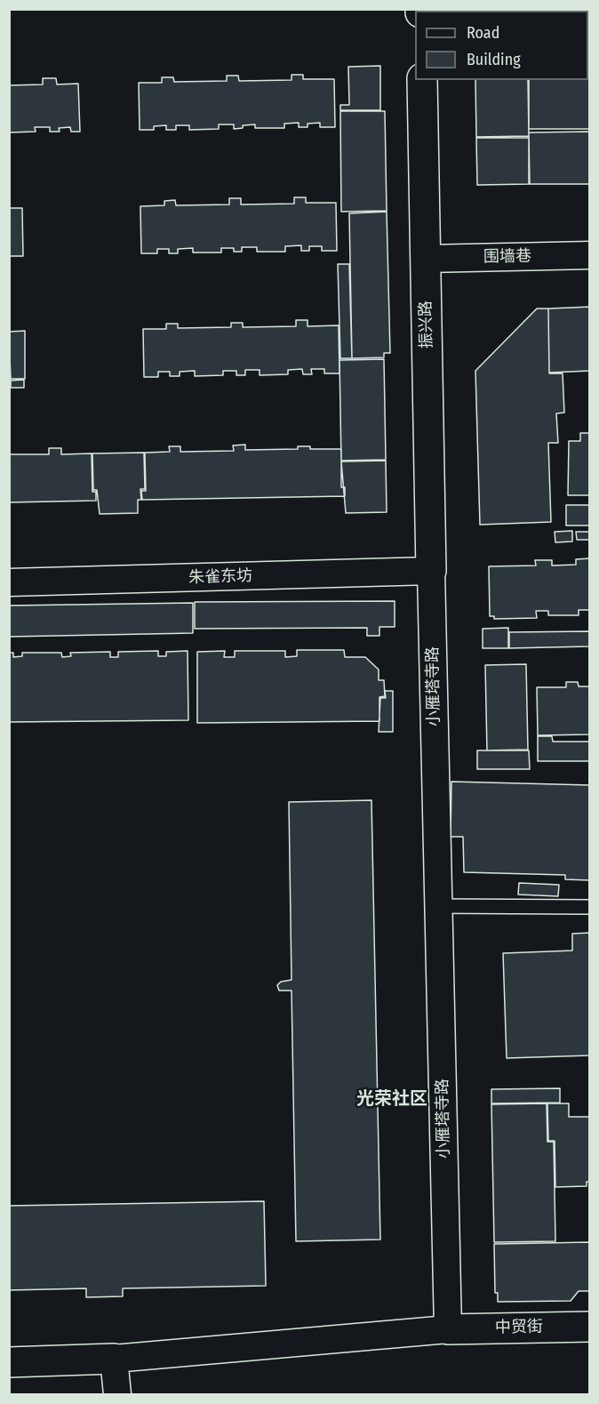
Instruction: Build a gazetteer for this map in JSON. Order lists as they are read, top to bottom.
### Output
{
  "streets": {
    "street": [
      "围墙巷",
      "振兴路",
      "朱雀东坊",
      "小雁塔寺路",
      "中贸街"
    ]
  },
  "crossings": [
    ["围墙巷", "振兴路"],
    ["振兴路", "朱雀东坊"],
    ["振兴路", "小雁塔寺路"],
    ["朱雀东坊", "小雁塔寺路"],
    ["小雁塔寺路", "中贸街"]
  ],
  "districts": ["光荣社区"],
  "legend": ["Road", "Building"]
}
